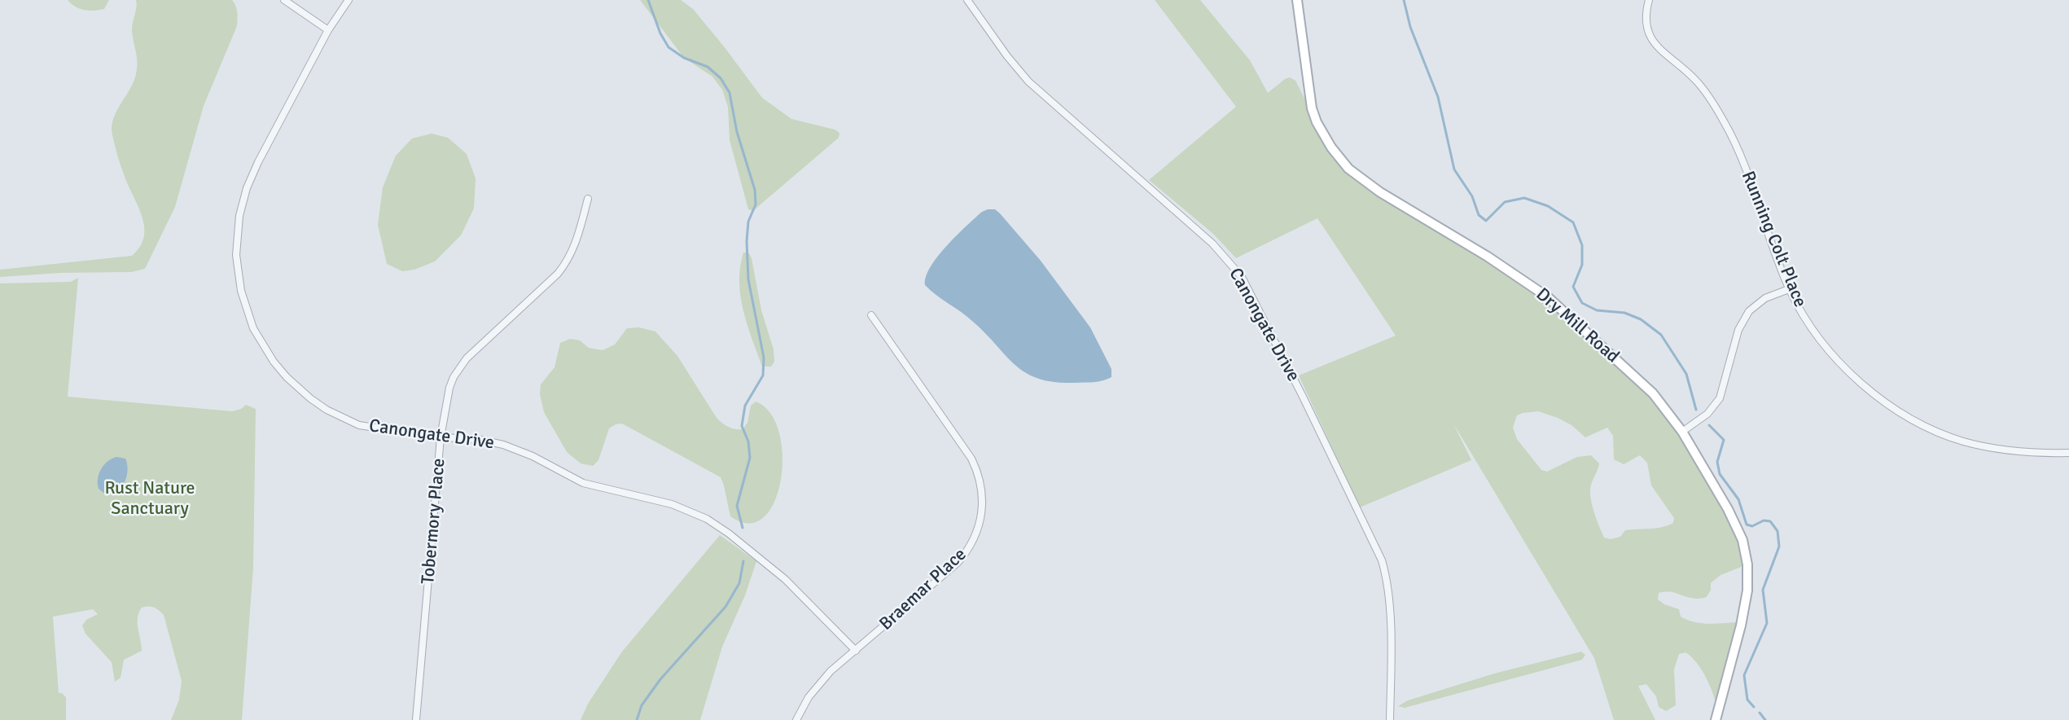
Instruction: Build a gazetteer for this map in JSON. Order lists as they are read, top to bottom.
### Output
{
  "streets": {
    "street": [
      "Running Colt Place",
      "Canongate Drive",
      "Dry Mill Road",
      "Tobermory Place",
      "Braemar Place"
    ]
  },
  "crossings": [
    ["Canongate Drive", "Tobermory Place"],
    ["Canongate Drive", "Braemar Place"]
  ],
  "parks": ["Rust Nature Sanctuary"]
}
